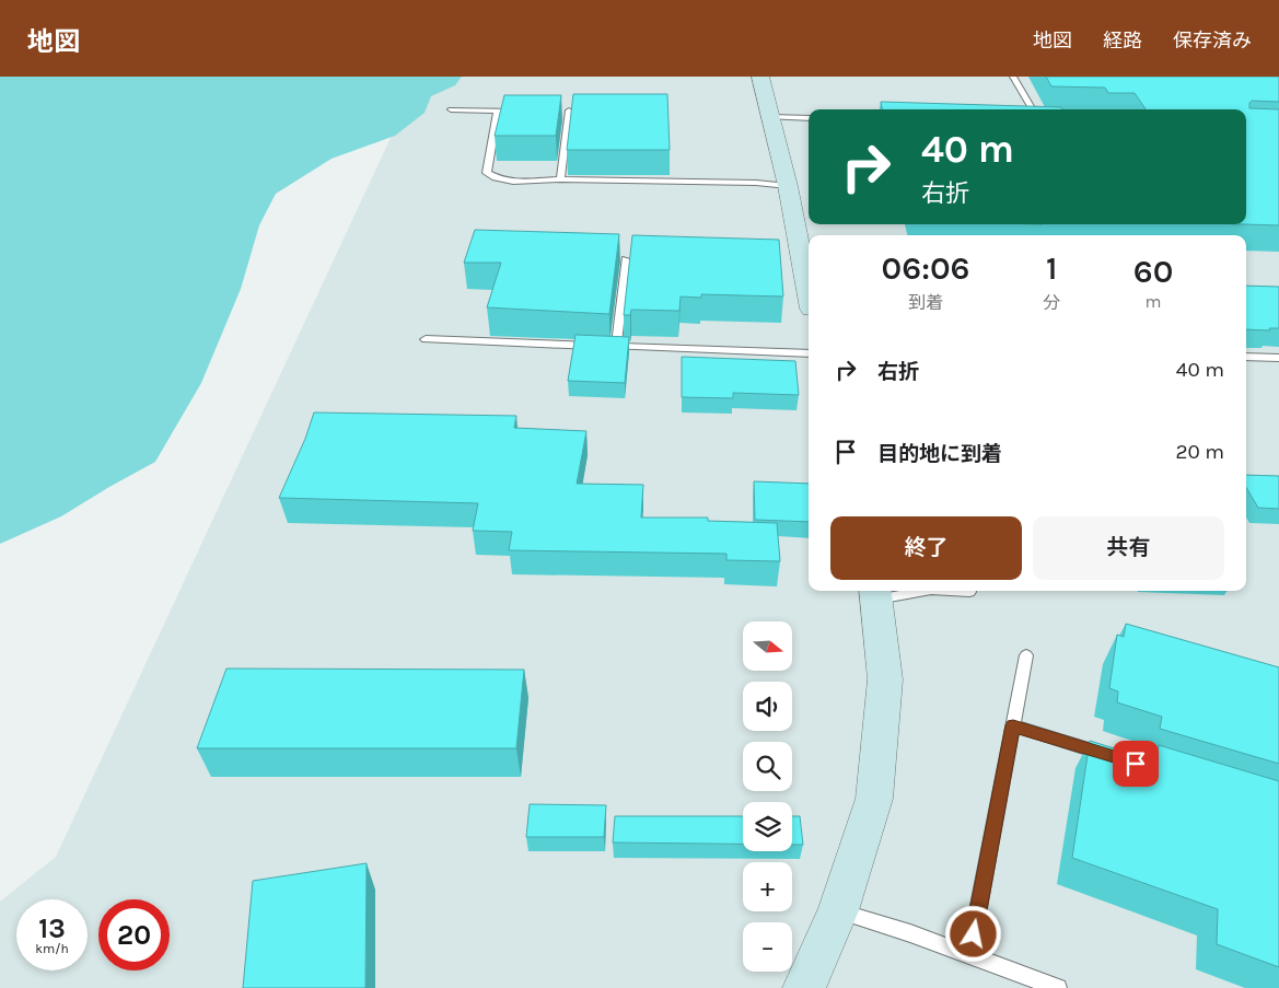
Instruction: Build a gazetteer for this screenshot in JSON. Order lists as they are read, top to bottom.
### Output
{
  "north": "right",
  "page": {
    "header": "地図",
    "nav": ["地図", "経路", "保存済み"],
    "turn": ["40 m", "右折"],
    "eta": [
      "06:06",
      "到着",
      "1",
      "分",
      "60",
      "m"
    ],
    "list": [
      {
        "name": "右折",
        "value": "40 m"
      },
      {
        "name": "目的地に到着",
        "value": "20 m"
      }
    ],
    "buttons": ["終了", "共有"],
    "map_buttons": ["+", "−"],
    "speed": "13 km/h",
    "limit": "20"
  }
}
